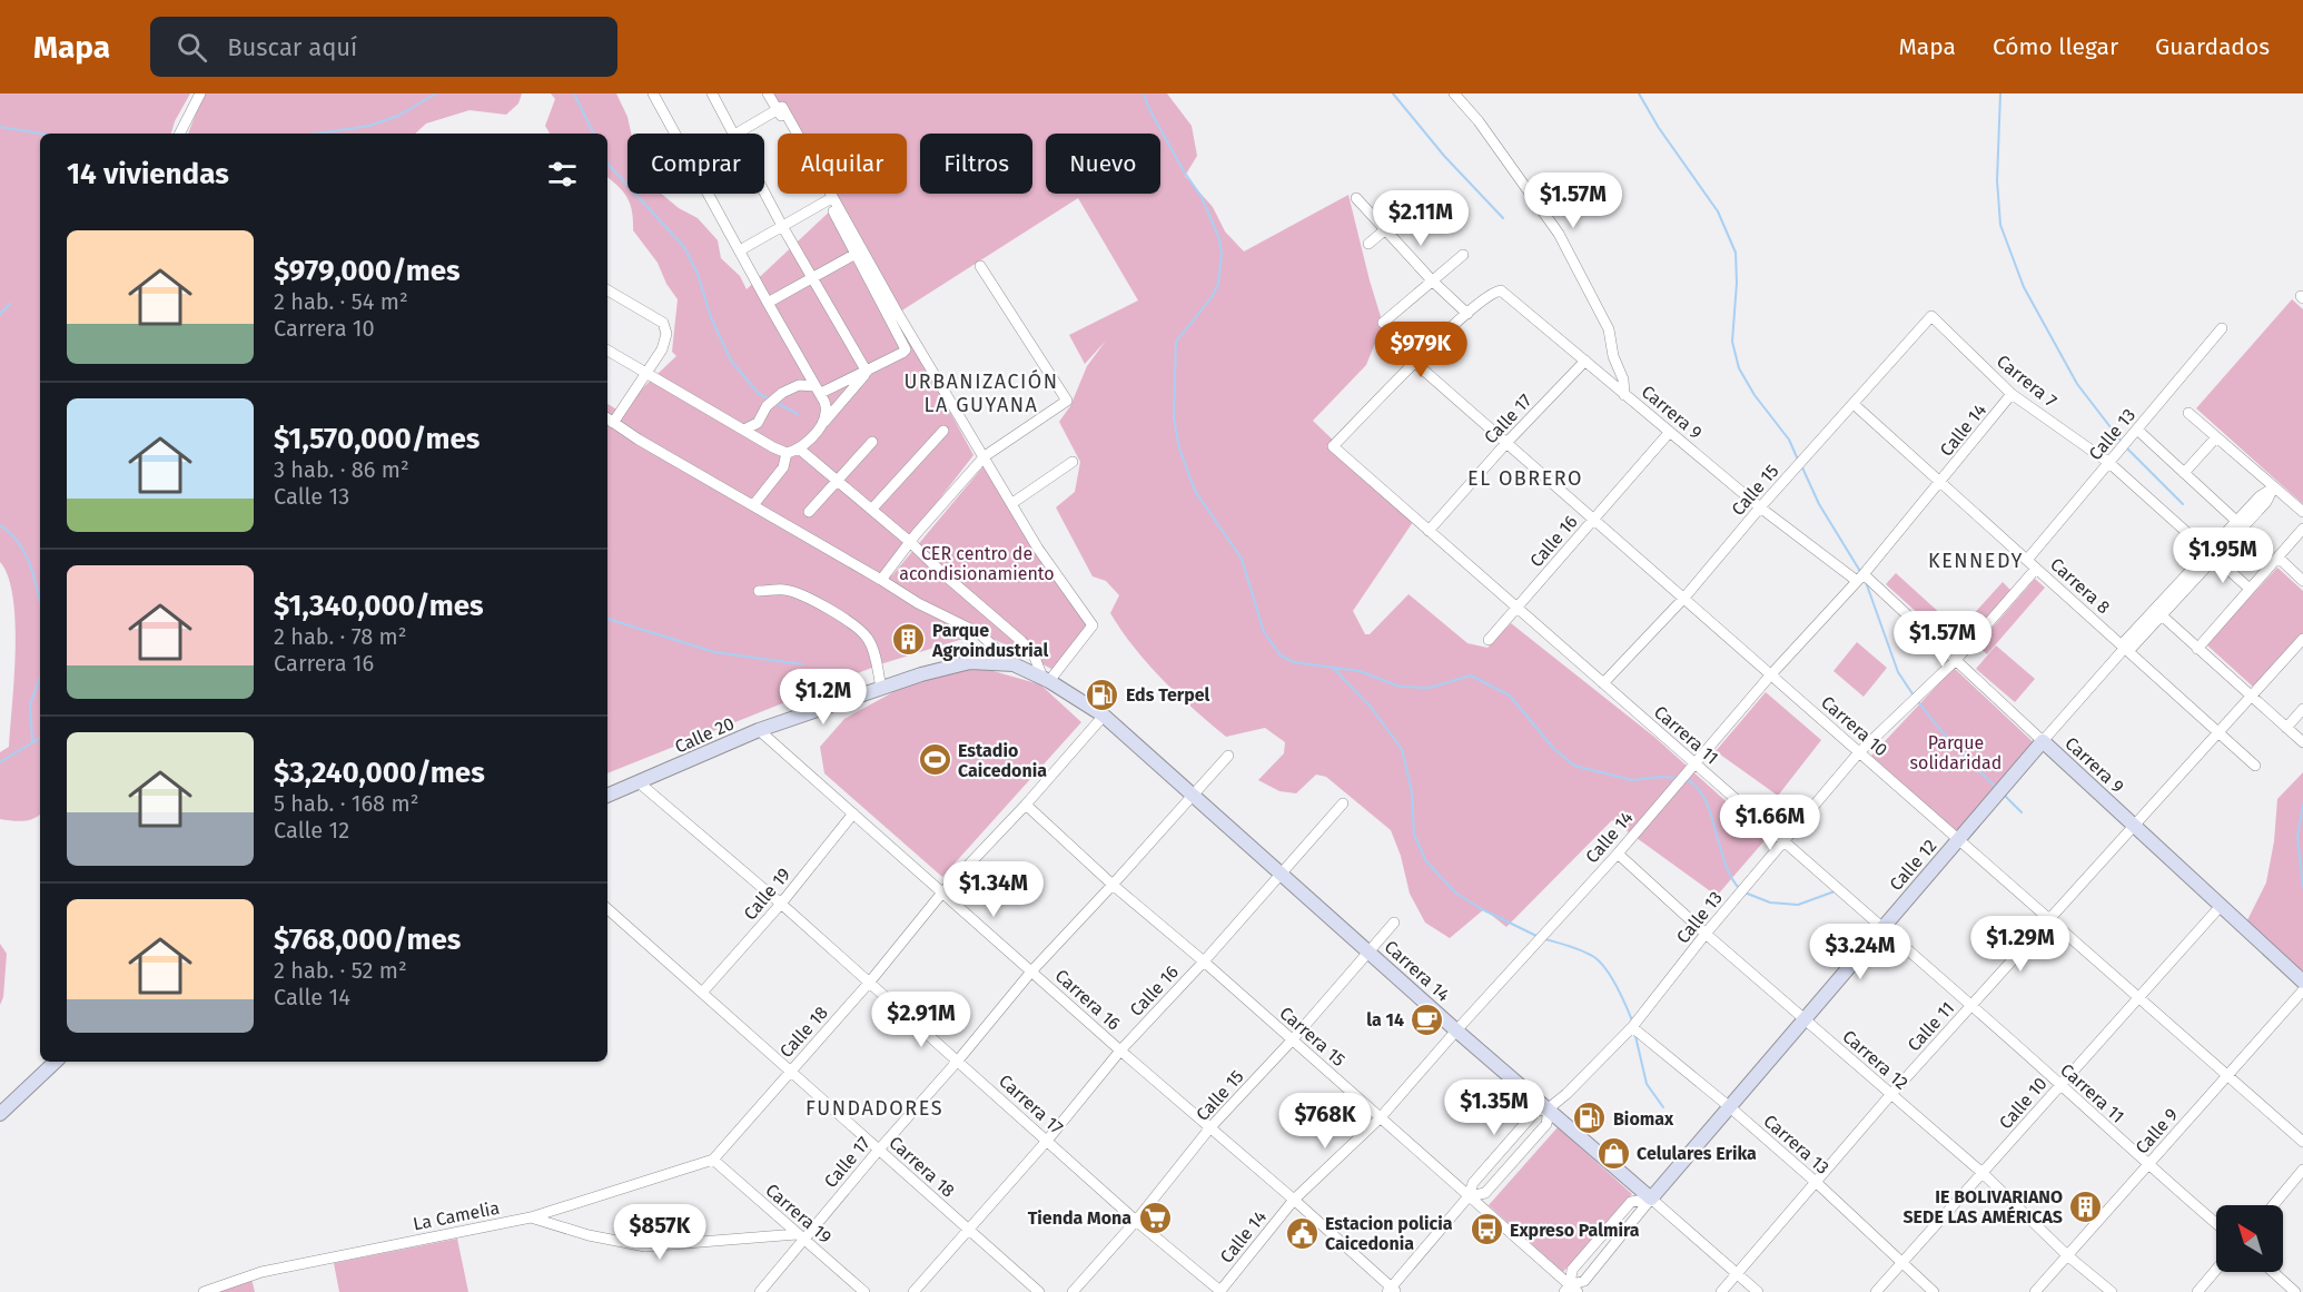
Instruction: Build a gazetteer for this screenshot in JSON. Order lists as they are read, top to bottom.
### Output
{
  "streets": {
    "main road": [
      "Carrera 9",
      "Calle 20",
      "Calle 12",
      "Carrera 14"
    ],
    "street": [
      "Carrera 7",
      "Calle 17",
      "Calle 14",
      "Calle 13",
      "Calle 15",
      "Calle 16",
      "Carrera 8",
      "Carrera 10",
      "Carrera 11",
      "Calle 19",
      "Carrera 16",
      "Calle 11",
      "Calle 18",
      "Carrera 15",
      "Carrera 12",
      "Calle 10",
      "Carrera 17",
      "Calle 9",
      "Carrera 13",
      "Carrera 18",
      "Carrera 19",
      "La Camelia"
    ]
  },
  "crossings": [
    ["Carrera 7", "Calle 14"],
    ["Carrera 7", "Calle 13"],
    ["Carrera 7", "Calle 15"],
    ["Carrera 7", "Calle 12"],
    ["Carrera 9", "Calle 17"],
    ["Carrera 9", "Calle 14"],
    ["Carrera 9", "Calle 13"],
    ["Carrera 9", "Calle 15"],
    ["Carrera 9", "Calle 16"],
    ["Carrera 9", "Calle 12"],
    ["Carrera 9", "Calle 11"],
    ["Carrera 9", "Calle 10"],
    ["Calle 17", "Carrera 10"],
    ["Calle 17", "Carrera 11"],
    ["Calle 17", "Carrera 14"],
    ["Calle 17", "Carrera 16"],
    ["Calle 17", "Carrera 15"],
    ["Calle 17", "Carrera 17"],
    ["Calle 17", "Carrera 18"],
    ["Calle 17", "Carrera 19"],
    ["Calle 14", "Carrera 8"],
    ["Calle 14", "Carrera 10"],
    ["Calle 14", "Carrera 11"],
    ["Calle 14", "Carrera 14"],
    ["Calle 14", "Carrera 16"],
    ["Calle 14", "Carrera 15"],
    ["Calle 14", "Carrera 12"],
    ["Calle 14", "Carrera 17"],
    ["Calle 13", "Carrera 8"],
    ["Calle 13", "Carrera 10"],
    ["Calle 13", "Carrera 11"],
    ["Calle 13", "Carrera 14"],
    ["Calle 13", "Carrera 16"],
    ["Calle 13", "Carrera 15"],
    ["Calle 13", "Carrera 12"],
    ["Calle 13", "Carrera 13"],
    ["Calle 15", "Carrera 8"],
    ["Calle 15", "Carrera 10"],
    ["Calle 15", "Carrera 11"],
    ["Calle 15", "Carrera 14"],
    ["Calle 15", "Carrera 16"],
    ["Calle 15", "Carrera 15"],
    ["Calle 15", "Carrera 17"],
    ["Calle 16", "Carrera 10"],
    ["Calle 16", "Carrera 11"],
    ["Calle 16", "Carrera 14"],
    ["Calle 16", "Carrera 16"],
    ["Calle 16", "Carrera 15"],
    ["Calle 16", "Carrera 17"],
    ["Calle 16", "Carrera 18"],
    ["Carrera 8", "Calle 12"],
    ["Carrera 8", "Calle 11"],
    ["Carrera 10", "Carrera 11"],
    ["Carrera 10", "Calle 12"],
    ["Carrera 10", "Calle 11"],
    ["Carrera 10", "Calle 10"],
    ["Carrera 10", "Calle 9"],
    ["Calle 20", "Carrera 14"],
    ["Calle 20", "Carrera 16"],
    ["Calle 20", "Carrera 17"],
    ["Carrera 11", "Calle 12"],
    ["Carrera 11", "Calle 11"],
    ["Carrera 11", "Calle 10"],
    ["Carrera 11", "Calle 9"],
    ["Calle 12", "Carrera 14"],
    ["Calle 12", "Carrera 15"],
    ["Calle 12", "Carrera 12"],
    ["Calle 12", "Carrera 13"],
    ["Calle 19", "Carrera 16"],
    ["Calle 19", "Carrera 17"],
    ["Calle 19", "Carrera 18"],
    ["Carrera 14", "Calle 11"],
    ["Carrera 14", "Calle 18"],
    ["Carrera 16", "Calle 18"],
    ["Calle 11", "Carrera 12"],
    ["Calle 11", "Carrera 13"],
    ["Calle 18", "Carrera 15"],
    ["Calle 18", "Carrera 17"],
    ["Calle 18", "Carrera 18"],
    ["Calle 18", "Carrera 19"],
    ["Calle 18", "La Camelia"],
    ["Carrera 12", "Calle 10"],
    ["Carrera 12", "Calle 9"],
    ["Calle 10", "Carrera 13"],
    ["Carrera 19", "La Camelia"]
  ],
  "districts": [
    "URBANIZACIÓN LA GUYANA",
    "EL OBRERO",
    "KENNEDY",
    "FUNDADORES"
  ],
  "parks": ["CER centro de acondisionamiento", "Parque solidaridad"],
  "places": {
    "building": ["Parque Agroindustrial", "IE BOLIVARIANO SEDE LAS AMÉRICAS"],
    "fuel station": ["Eds Terpel", "Biomax"],
    "sports": ["Estadio Caicedonia"],
    "cafe": ["la 14"],
    "shop": ["Celulares Erika"],
    "supermarket": ["Tienda Mona"],
    "bus stop": ["Expreso Palmira"],
    "public building": ["Estacion policia Caicedonia"]
  },
  "north": "top left",
  "page": {
    "header": "Mapa",
    "search": "Buscar aquí",
    "nav": ["Mapa", "Cómo llegar", "Guardados"],
    "chip": [
      "Comprar",
      "Alquilar",
      "Filtros",
      "Nuevo"
    ],
    "heading": "14 viviendas",
    "price": [
      "$1.57M",
      "$2.11M",
      "$979K",
      "$1.95M",
      "$1.57M",
      "$1.2M",
      "$1.66M",
      "$1.34M",
      "$1.29M",
      "$3.24M",
      "$2.91M",
      "$1.35M",
      "$768K",
      "$857K"
    ],
    "list": [
      {
        "name": "$979,000/mes",
        "note": "2 hab. · 54 m² · Carrera 10"
      },
      {
        "name": "$1,570,000/mes",
        "note": "3 hab. · 86 m² · Calle 13"
      },
      {
        "name": "$1,340,000/mes",
        "note": "2 hab. · 78 m² · Carrera 16"
      },
      {
        "name": "$3,240,000/mes",
        "note": "5 hab. · 168 m² · Calle 12"
      },
      {
        "name": "$768,000/mes",
        "note": "2 hab. · 52 m² · Calle 14"
      }
    ]
  }
}
